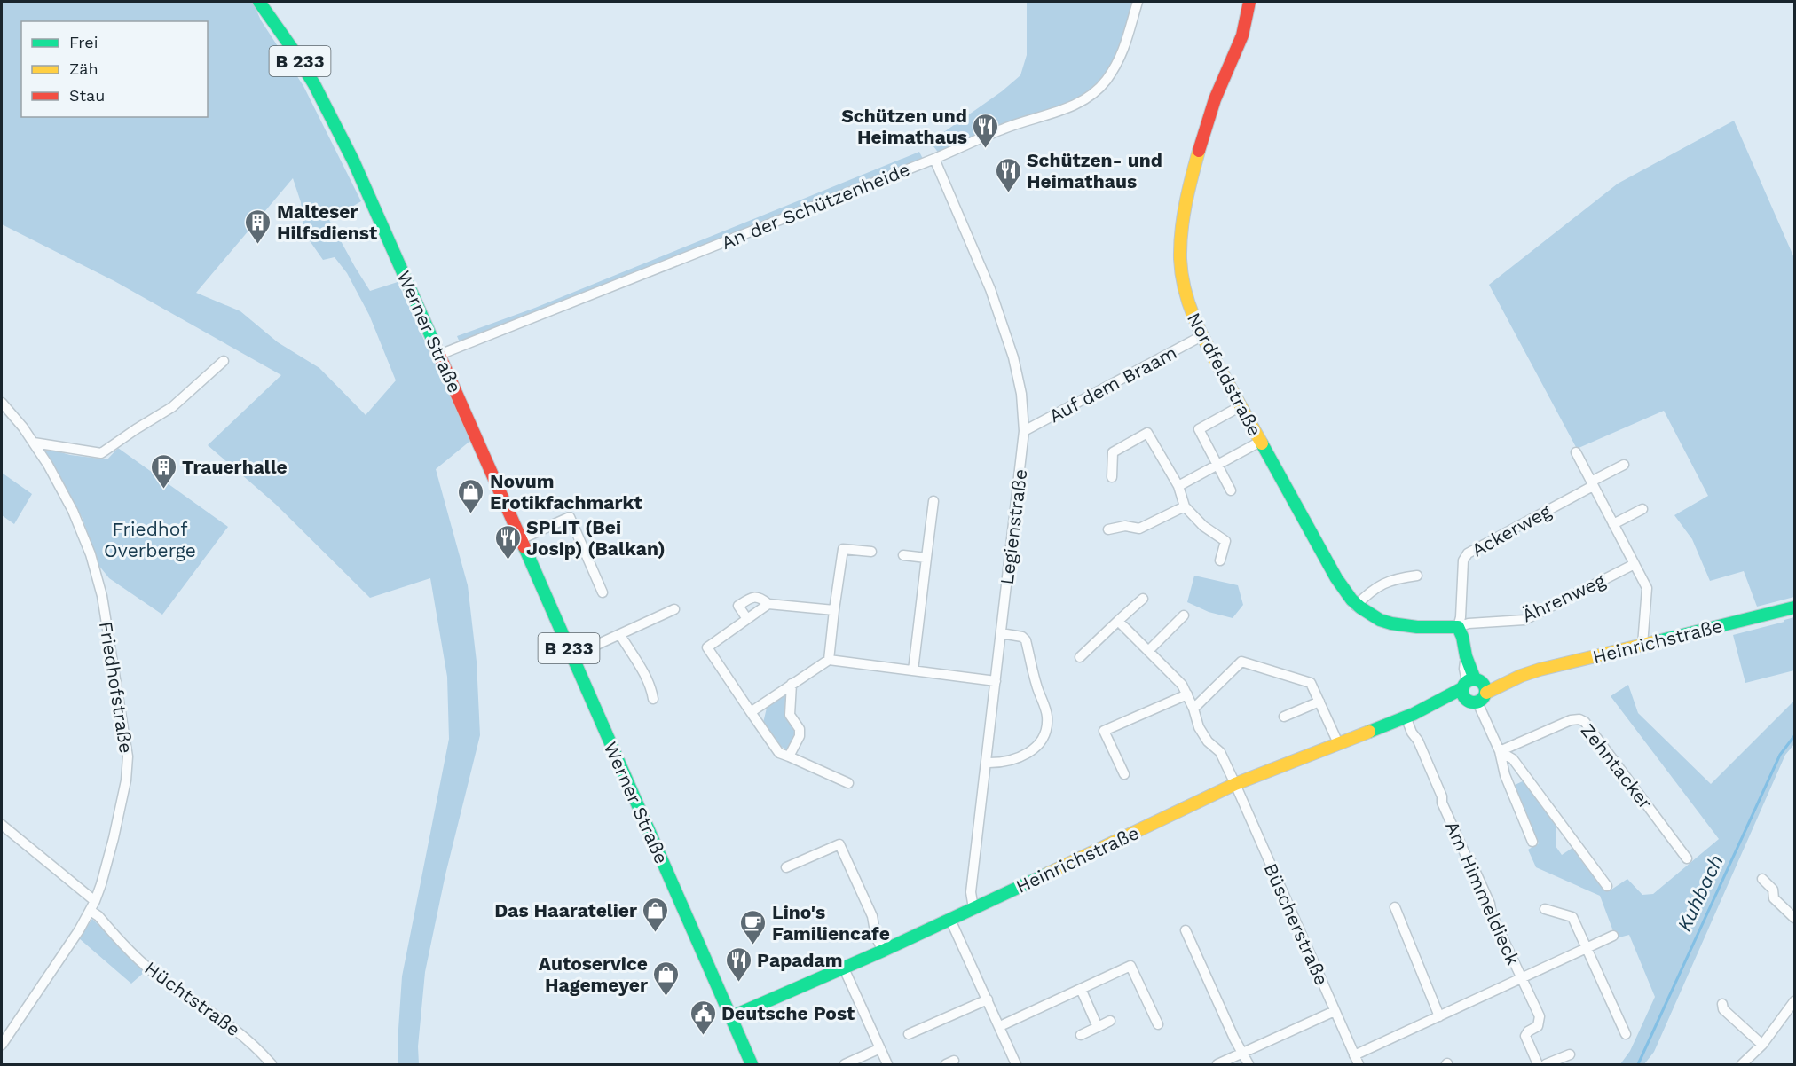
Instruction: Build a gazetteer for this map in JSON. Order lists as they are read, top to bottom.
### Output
{
  "streets": {
    "street": [
      "B 233",
      "An der Schützenheide",
      "Werner Straße",
      "Nordfeldstraße",
      "Auf dem Braam",
      "Legienstraße",
      "Ackerweg",
      "Ährenweg",
      "Heinrichstraße",
      "Friedhofstraße",
      "Zehntacker",
      "Am Himmeldieck",
      "Büscherstraße",
      "Hüchtstraße"
    ]
  },
  "crossings": [
    ["An der Schützenheide", "Werner Straße"],
    ["An der Schützenheide", "Legienstraße"],
    ["Werner Straße", "Heinrichstraße"],
    ["Nordfeldstraße", "Auf dem Braam"],
    ["Nordfeldstraße", "Ackerweg"],
    ["Nordfeldstraße", "Ährenweg"],
    ["Auf dem Braam", "Legienstraße"],
    ["Legienstraße", "Heinrichstraße"],
    ["Ackerweg", "Ährenweg"],
    ["Heinrichstraße", "Am Himmeldieck"],
    ["Heinrichstraße", "Büscherstraße"],
    ["Friedhofstraße", "Hüchtstraße"]
  ],
  "water": ["Kuhbach"],
  "parks": ["Friedhof Overberge"],
  "places": {
    "restaurant": [
      "Schützen und Heimathaus",
      "Schützen- und Heimathaus",
      "SPLIT (Bei Josip) (Balkan)",
      "Papadam"
    ],
    "building": ["Malteser Hilfsdienst", "Trauerhalle"],
    "shop": ["Novum Erotikfachmarkt", "Das Haaratelier", "Autoservice Hagemeyer"],
    "cafe": ["Lino's Familiencafe"],
    "public building": ["Deutsche Post"]
  },
  "legend": ["Frei", "Zäh", "Stau"]
}
